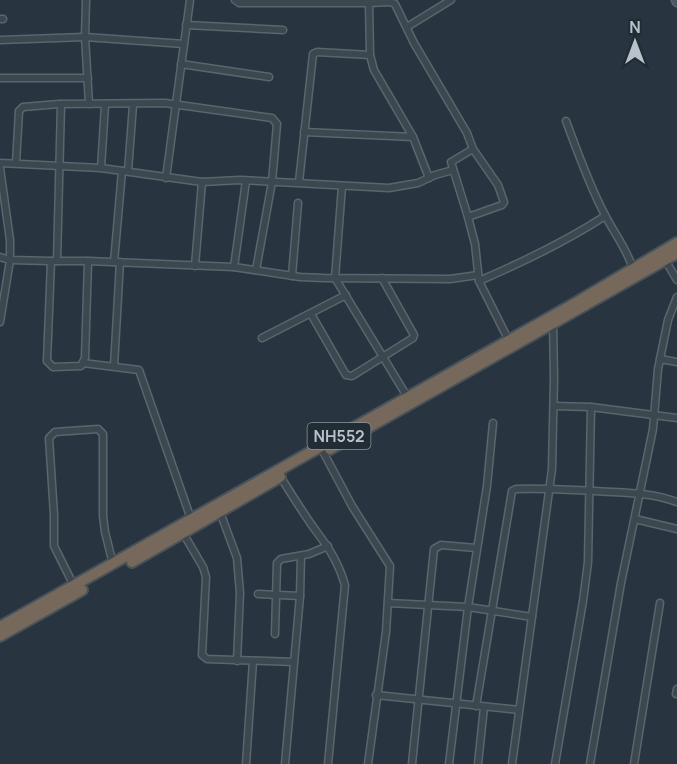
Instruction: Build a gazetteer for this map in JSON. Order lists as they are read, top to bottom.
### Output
{
  "streets": {
    "highway": ["NH552"]
  },
  "north": "top"
}
